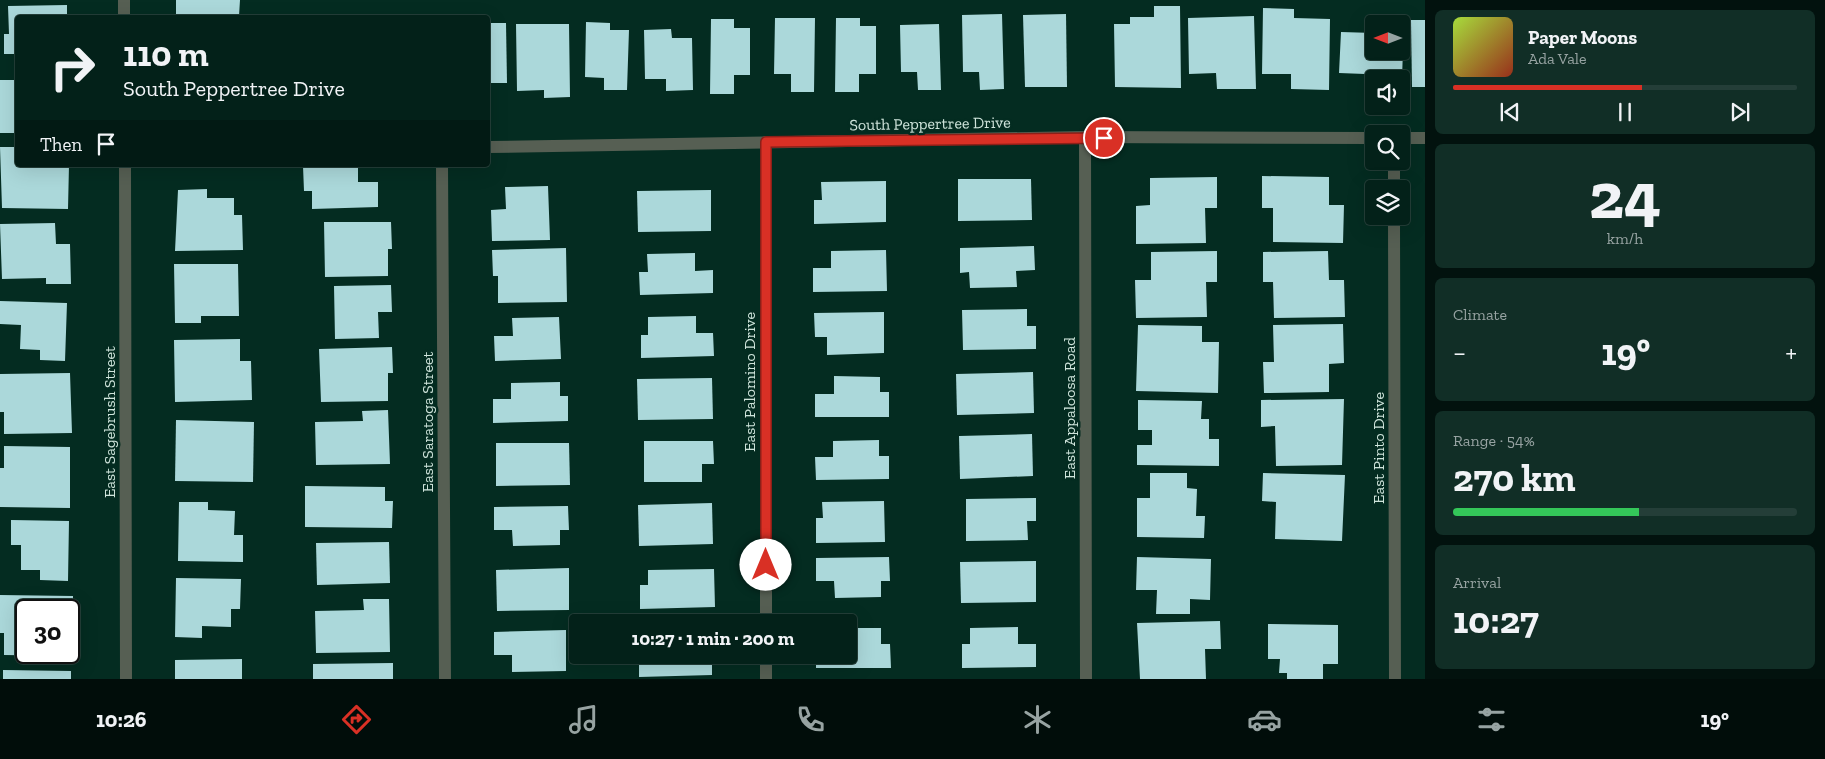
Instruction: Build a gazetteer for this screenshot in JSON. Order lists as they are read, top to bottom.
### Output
{
  "streets": {
    "street": [
      "South Peppertree Drive",
      "East Palomino Drive",
      "East Appaloosa Road",
      "East Sagebrush Street",
      "East Saratoga Street",
      "East Pinto Drive"
    ]
  },
  "crossings": [
    ["South Peppertree Drive", "East Palomino Drive"],
    ["South Peppertree Drive", "East Appaloosa Road"]
  ],
  "north": "left",
  "page": {
    "turn": ["110 m", "South Peppertree Drive"],
    "song": ["Paper Moons", "Ada Vale"],
    "then": "Then",
    "tile": [
      ["24", "km/h"],
      "Climate",
      ["Range · 54%", "270 km"],
      ["Arrival", "10:27"]
    ],
    "heat": ["−", "19°", "+"],
    "limit": "30",
    "trip": "10:27 · 1 min · 200 m",
    "tabs": ["10:26", "19°"]
  }
}
